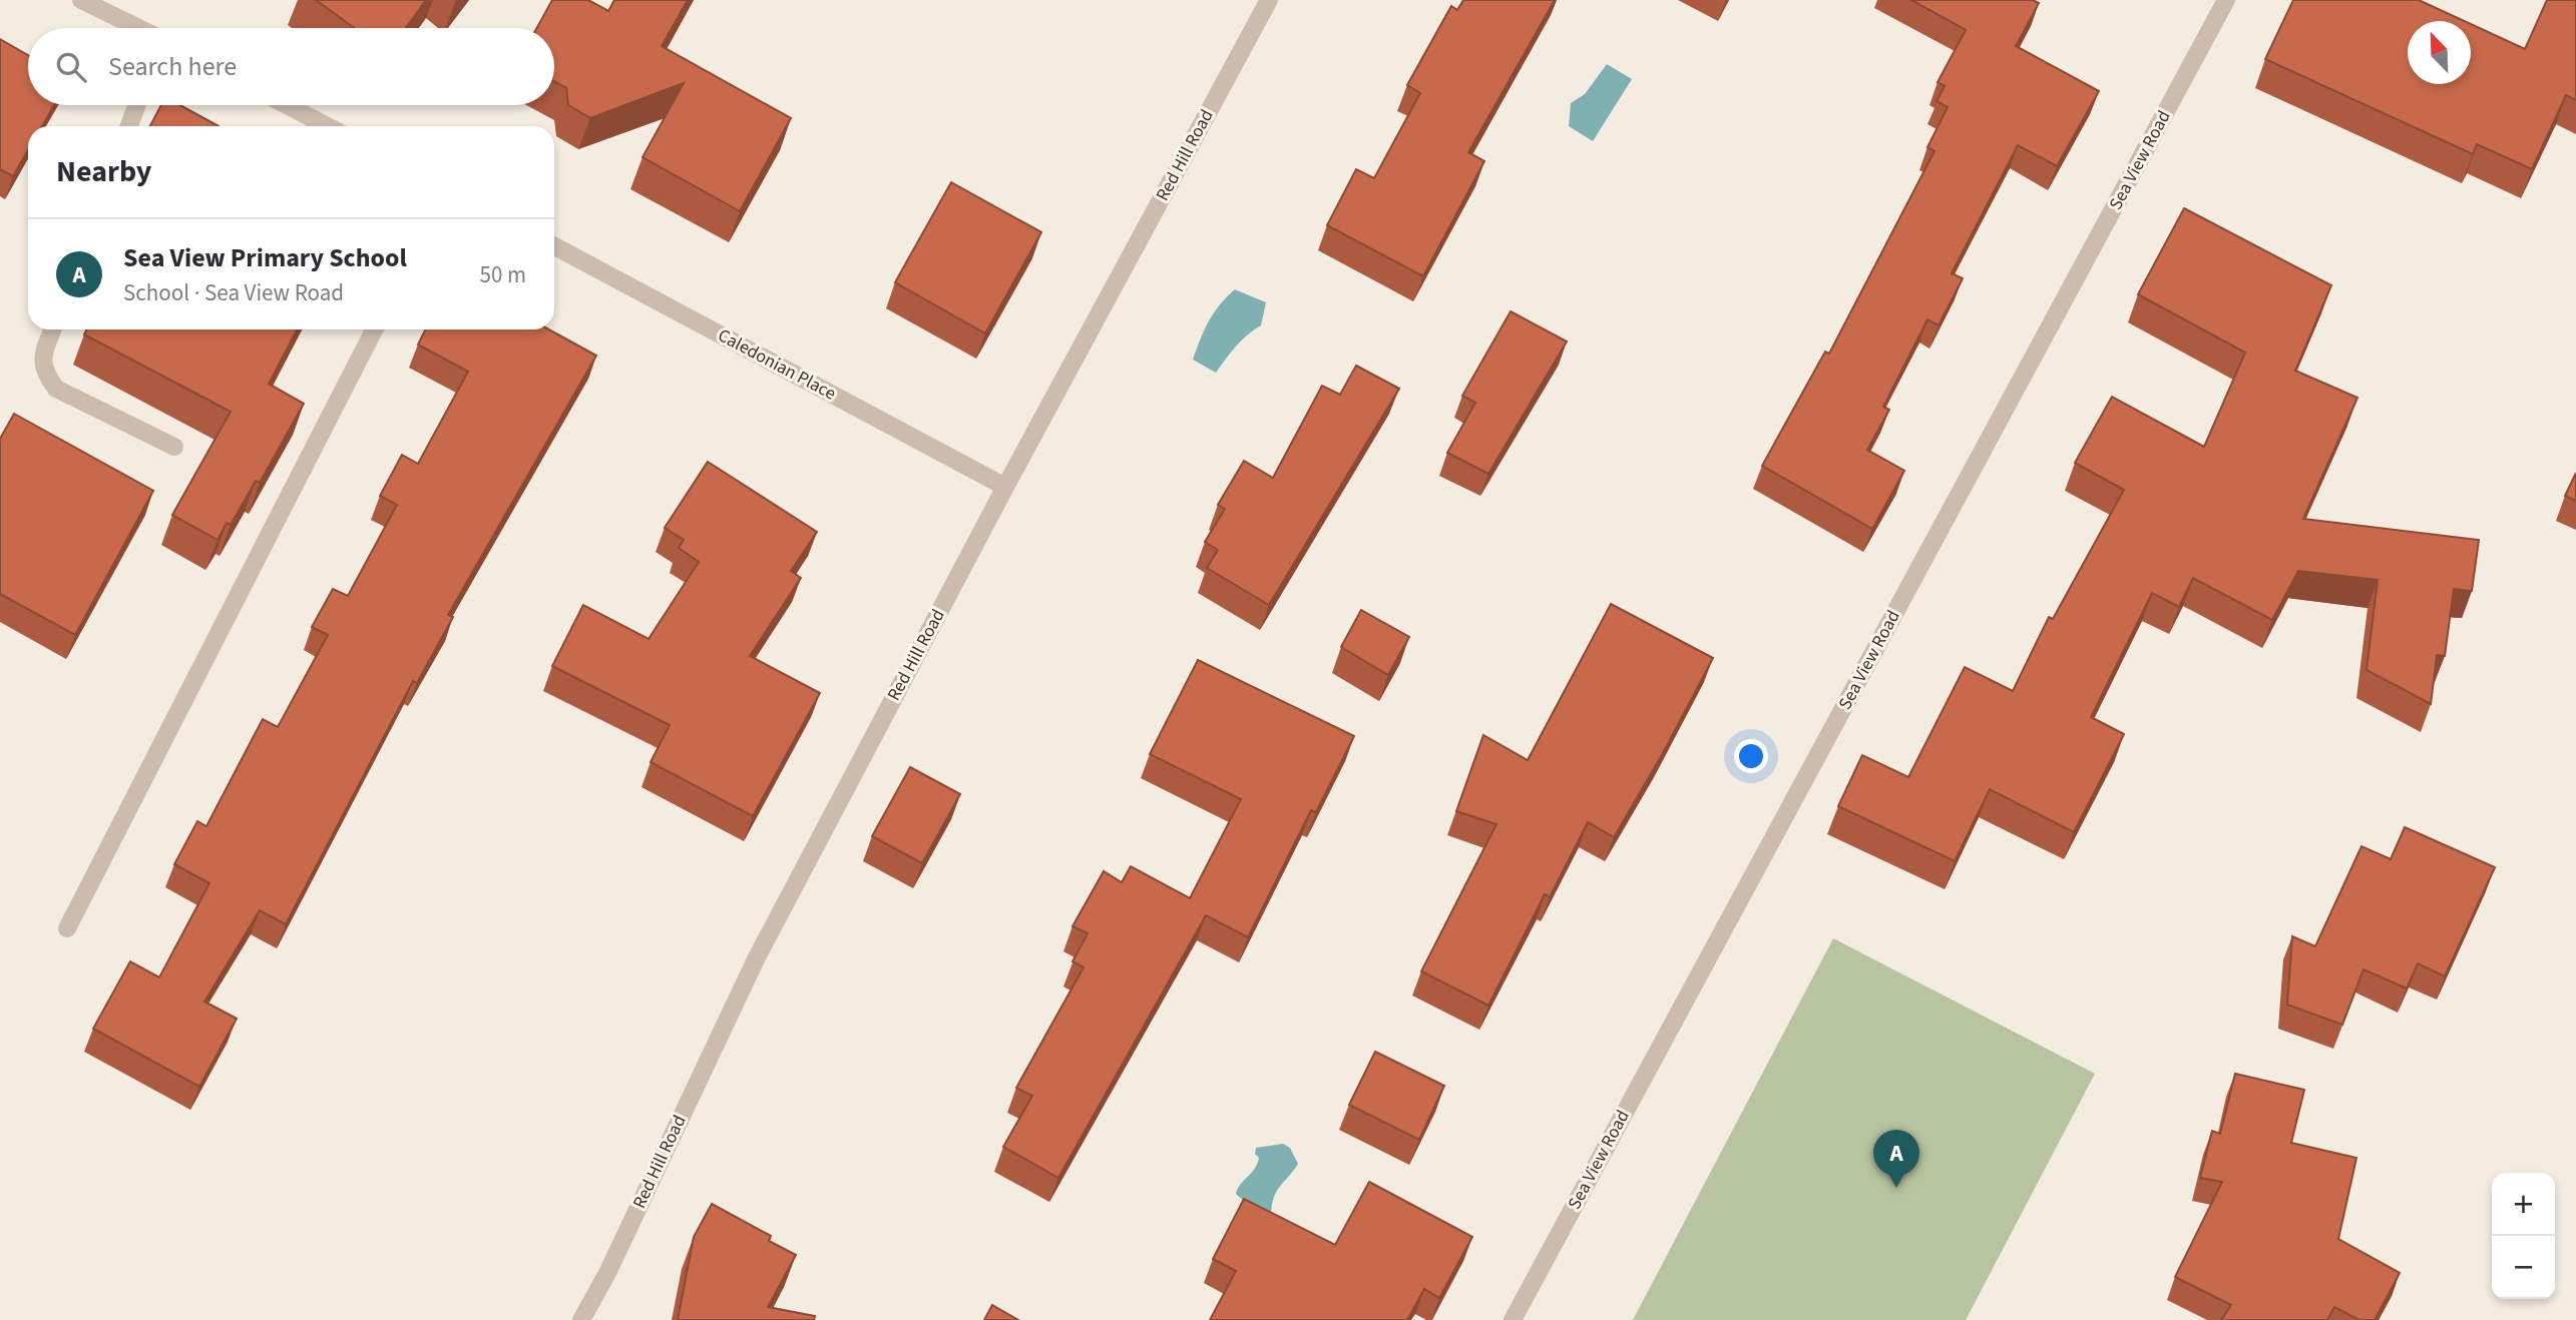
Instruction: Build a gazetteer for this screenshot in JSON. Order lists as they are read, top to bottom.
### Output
{
  "streets": {
    "street": ["Red Hill Road", "Sea View Road", "Caledonian Place"]
  },
  "crossings": [
    ["Red Hill Road", "Caledonian Place"]
  ],
  "north": "top left",
  "page": {
    "search": "Search here",
    "heading": "Nearby",
    "list": [
      {
        "mark": "A",
        "name": "Sea View Primary School",
        "note": "School · Sea View Road",
        "value": "50 m"
      }
    ],
    "pins": "A",
    "map_buttons": ["+", "−"]
  }
}
